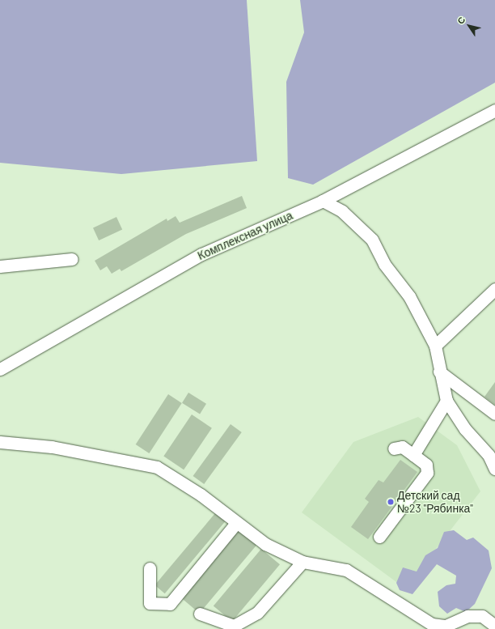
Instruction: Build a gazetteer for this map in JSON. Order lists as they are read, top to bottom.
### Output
{
  "streets": {
    "street": ["Комплексная улица"]
  },
  "places": ["Детский сад №23 \"Рябинка\""],
  "north": "top left"
}
